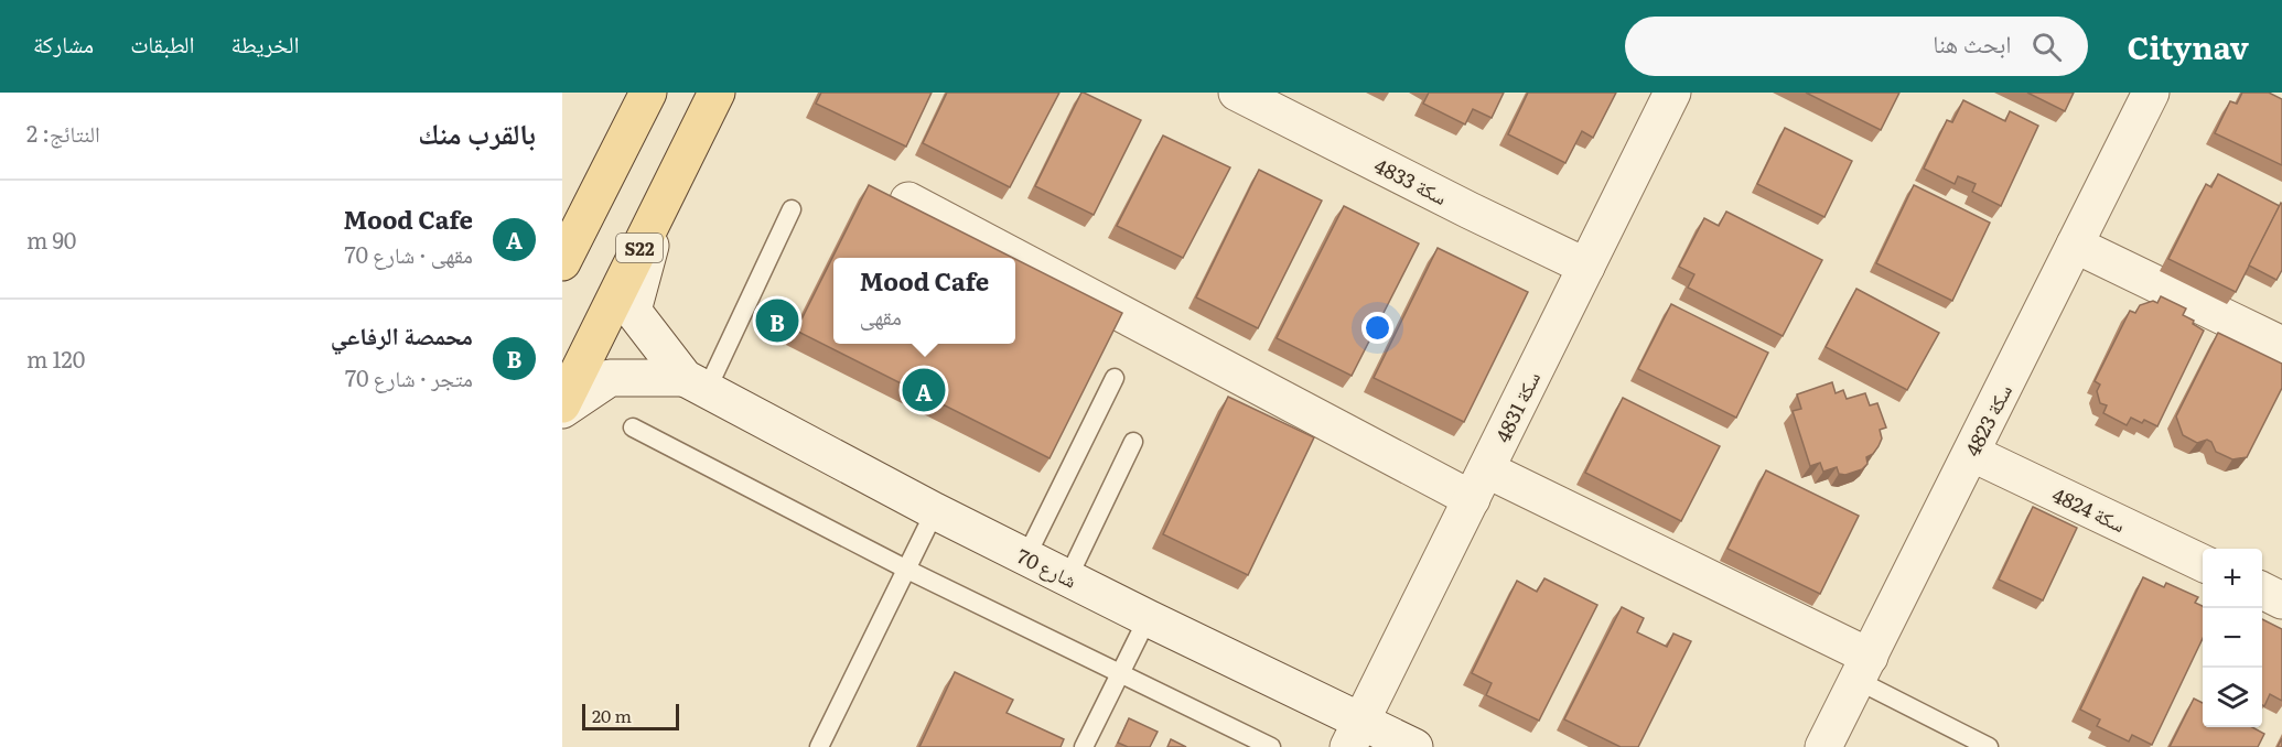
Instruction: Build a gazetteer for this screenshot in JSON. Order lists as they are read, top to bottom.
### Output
{
  "streets": {
    "main road": ["S22"],
    "street": [
      "سكة 4833",
      "سكة 4831",
      "سكة 4823",
      "سكة 4824",
      "شارع 70"
    ]
  },
  "crossings": [
    ["سكة 4833", "سكة 4831"],
    ["S22", "شارع 70"],
    ["سكة 4831", "شارع 70"],
    ["سكة 4823", "سكة 4824"]
  ],
  "scale_bar": "20 m",
  "page": {
    "header": "Citynav",
    "search": "ابحث هنا",
    "nav": ["الخريطة", "الطبقات", "مشاركة"],
    "heading": ["بالقرب منك", "النتائج: 2"],
    "list": [
      {
        "mark": "A",
        "name": "Mood Cafe",
        "note": "مقهى · شارع 70",
        "value": "90 m"
      },
      {
        "mark": "B",
        "name": "محمصة الرفاعي",
        "note": "متجر · شارع 70",
        "value": "120 m"
      }
    ],
    "popup": ["Mood Cafe", "مقهى"],
    "pins": ["B", "A"],
    "map_buttons": ["+", "−"],
    "scale": "20 m"
  }
}
